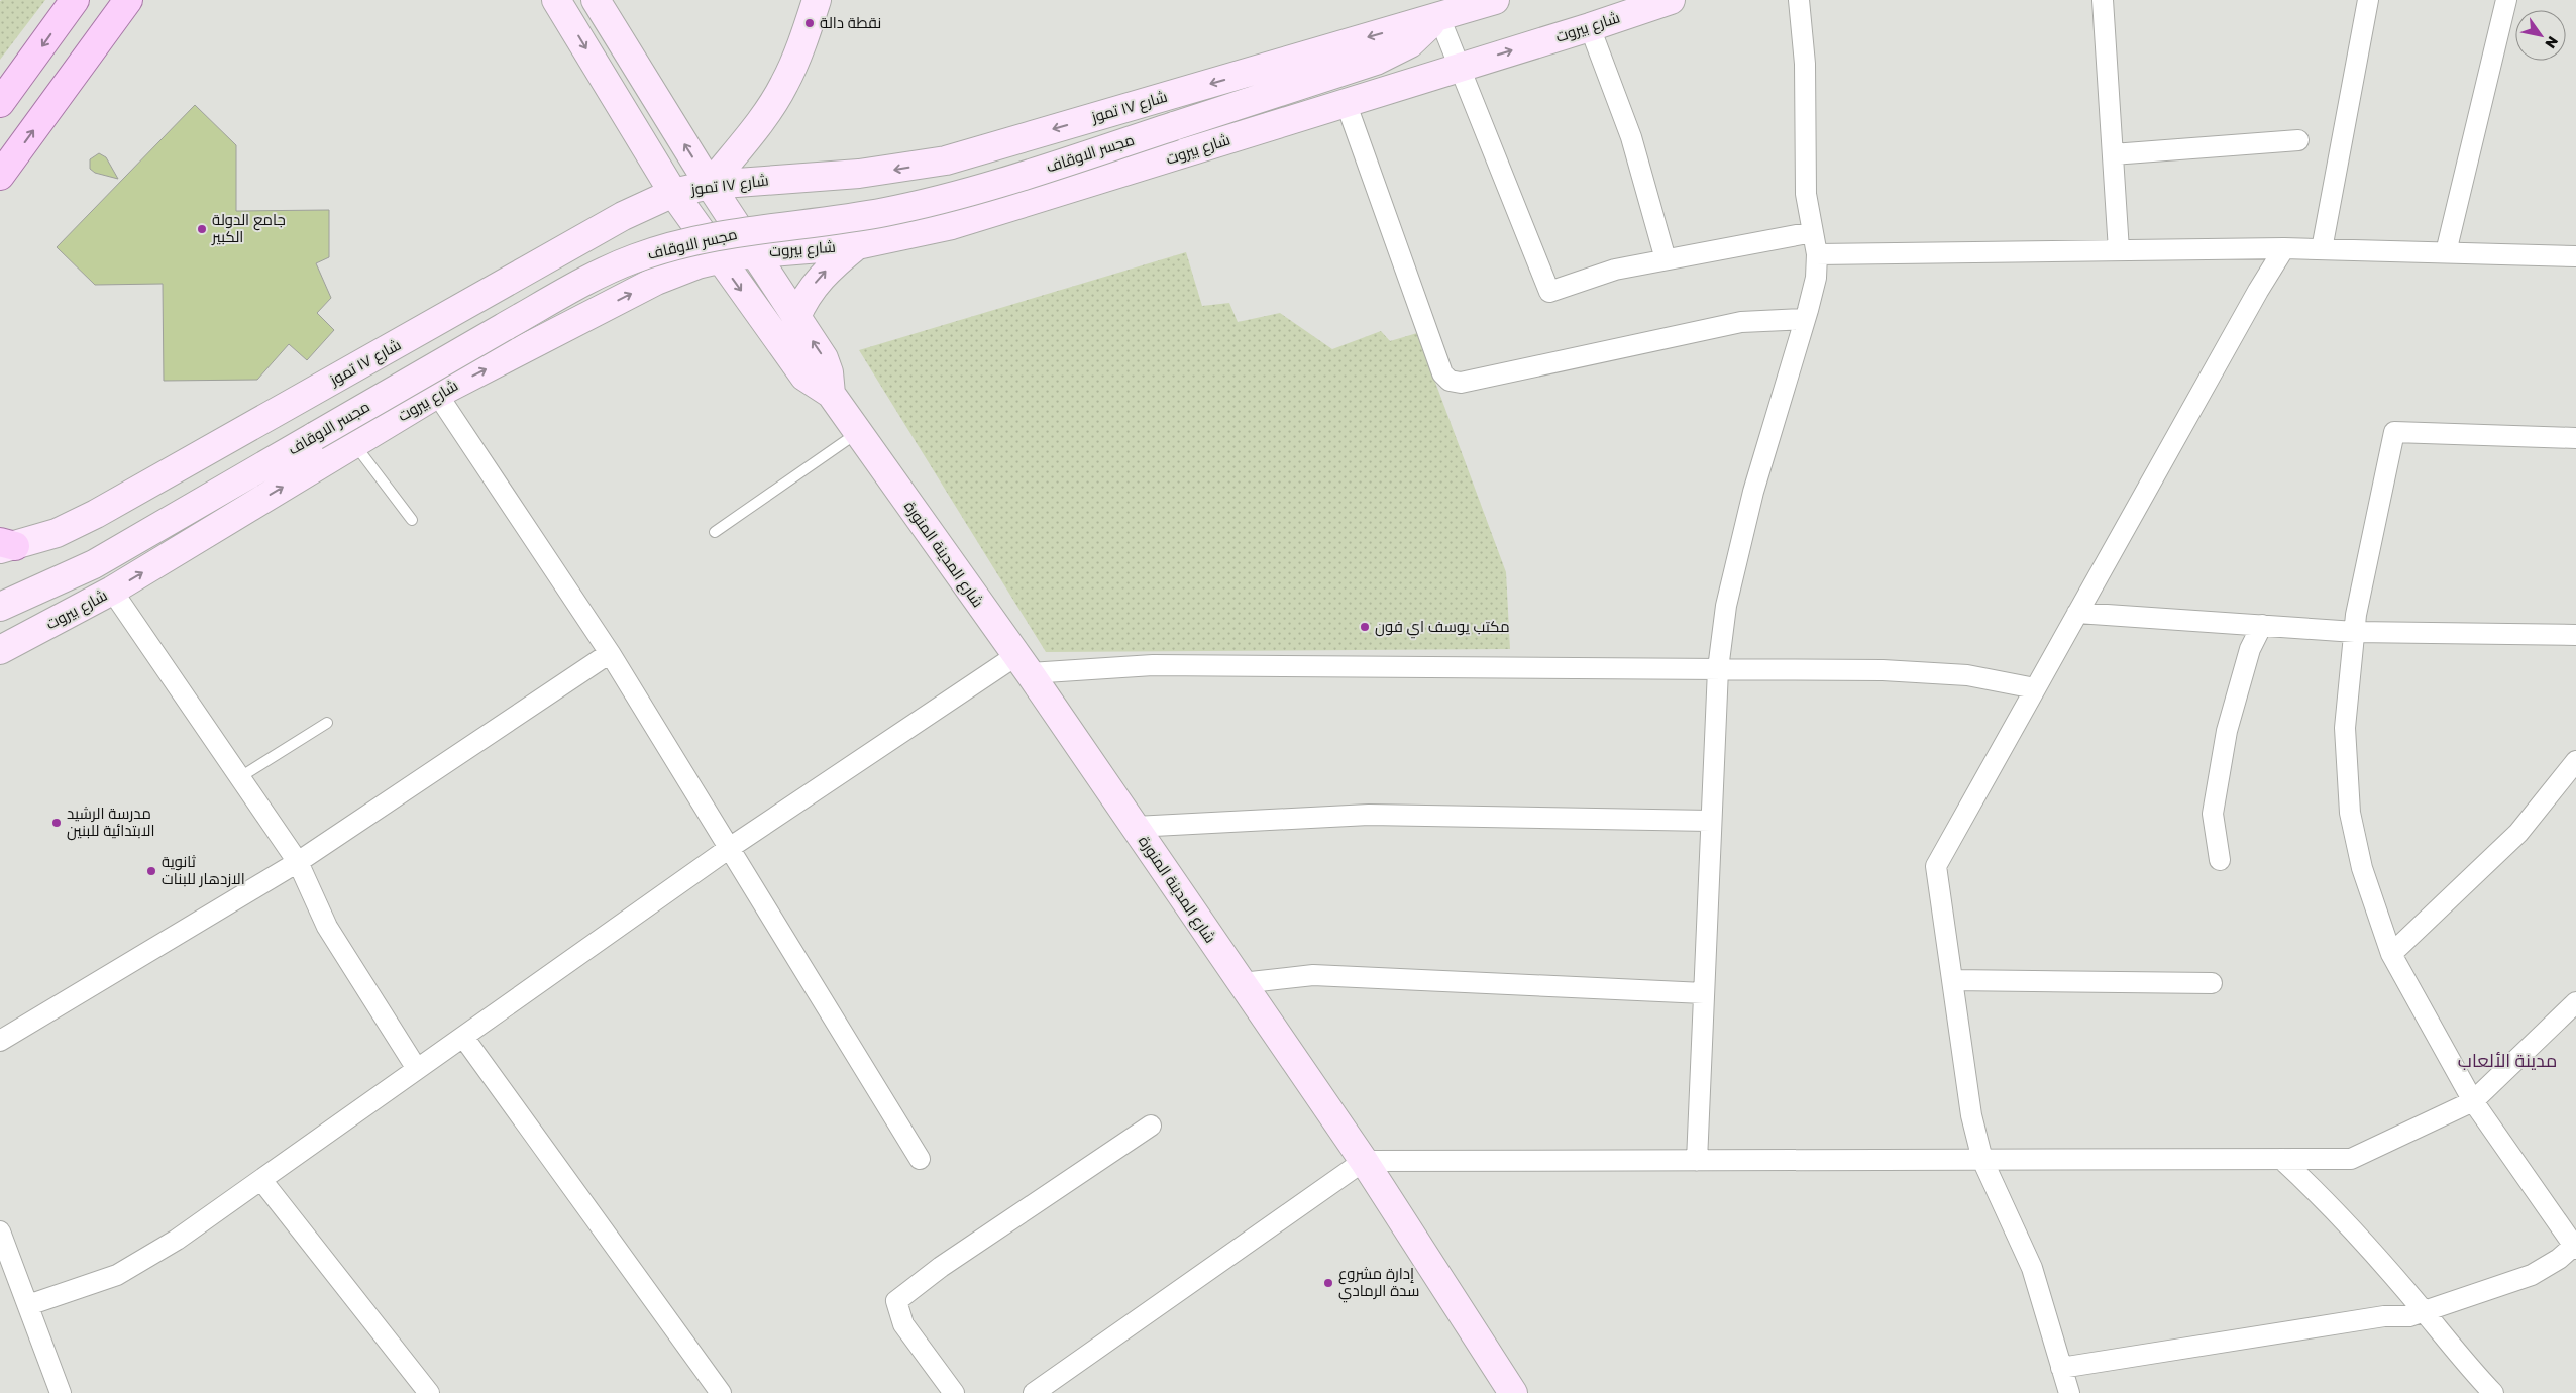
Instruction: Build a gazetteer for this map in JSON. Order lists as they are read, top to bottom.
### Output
{
  "streets": {
    "street": [
      "شارع بيروت",
      "شارع ١٧ تموز",
      "مجسر الاوقاف",
      "شارع المدينة المنورة"
    ]
  },
  "crossings": [
    ["شارع بيروت", "مجسر الاوقاف"],
    ["شارع ١٧ تموز", "مجسر الاوقاف"]
  ],
  "one_way": ["شارع بيروت", "شارع ١٧ تموز"],
  "districts": ["مدينة الألعاب"],
  "places": [
    "نقطة دالة",
    "جامع الدولة الكبير",
    "مكتب يوسف اي فون",
    "مدرسة الرشيد الابتدائية للبنين",
    "ثانوية الازدهار للبنات",
    "إدارة مشروع سدة الرمادي"
  ],
  "north": "bottom right"
}
